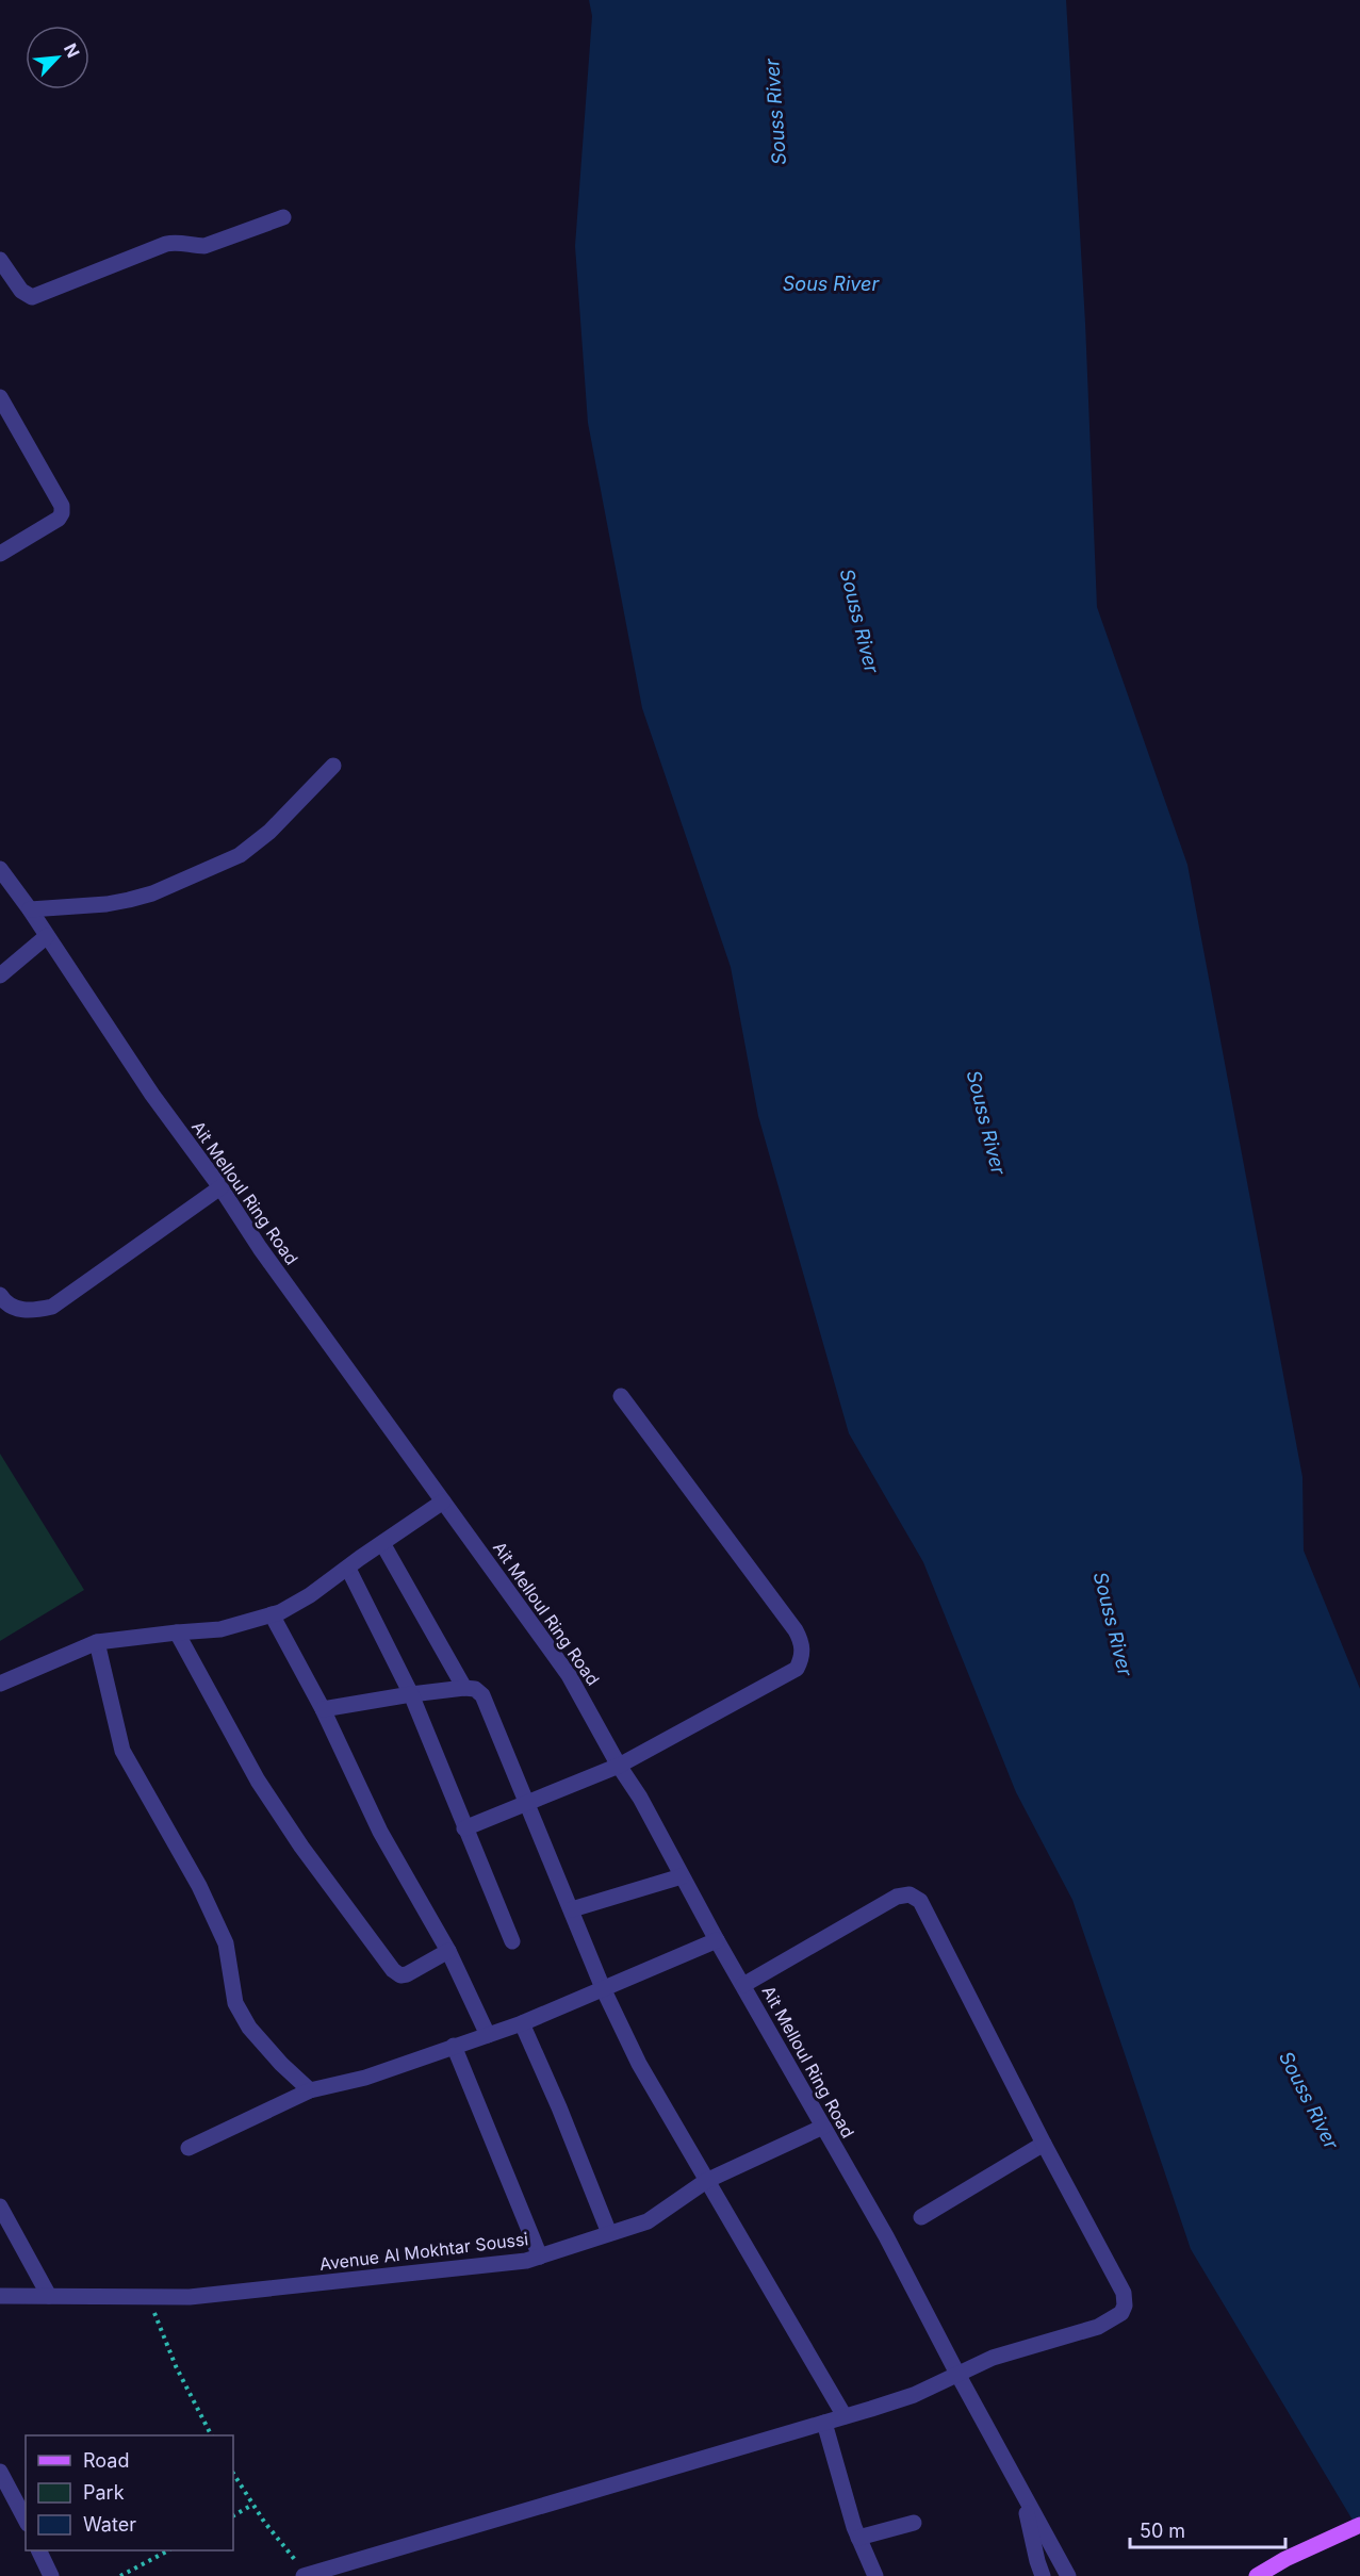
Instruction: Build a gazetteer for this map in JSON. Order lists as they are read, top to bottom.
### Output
{
  "streets": {
    "street": ["Ait Melloul Ring Road", "Avenue Al Mokhtar Soussi"]
  },
  "crossings": [
    ["Ait Melloul Ring Road", "Avenue Al Mokhtar Soussi"]
  ],
  "water": ["Souss River", "Sous River"],
  "legend": ["Road", "Park", "Water"],
  "scale_bar": "50 m",
  "north": "top right"
}
